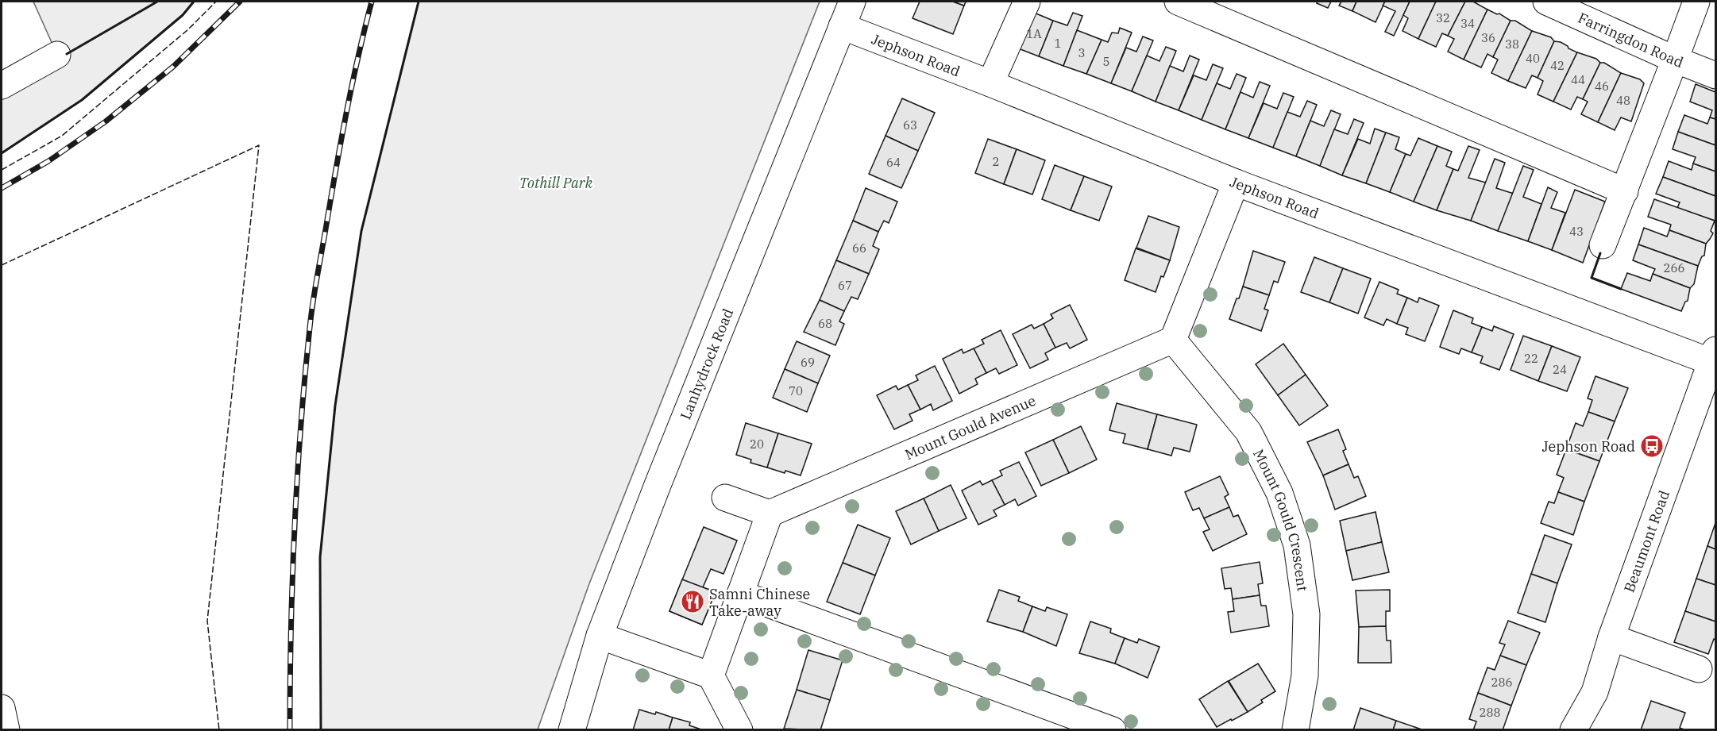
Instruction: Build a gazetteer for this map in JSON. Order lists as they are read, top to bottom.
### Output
{
  "streets": {
    "street": [
      "Farringdon Road",
      "Jephson Road",
      "Lanhydrock Road",
      "Mount Gould Avenue",
      "Mount Gould Crescent",
      "Beaumont Road"
    ]
  },
  "crossings": [
    ["Jephson Road", "Lanhydrock Road"],
    ["Jephson Road", "Beaumont Road"],
    ["Mount Gould Avenue", "Mount Gould Crescent"]
  ],
  "parks": ["Tothill Park"],
  "places": {
    "bus stop": ["Jephson Road"],
    "restaurant": ["Samni Chinese Take-away"]
  },
  "house_numbers": [
    "32",
    "34",
    "1A",
    "36",
    "1",
    "38",
    "3",
    "40",
    "5",
    "42",
    "44",
    "46",
    "48",
    "63",
    "2",
    "64",
    "43",
    "66",
    "266",
    "67",
    "68",
    "22",
    "69",
    "24",
    "70",
    "20",
    "286",
    "288"
  ]
}
